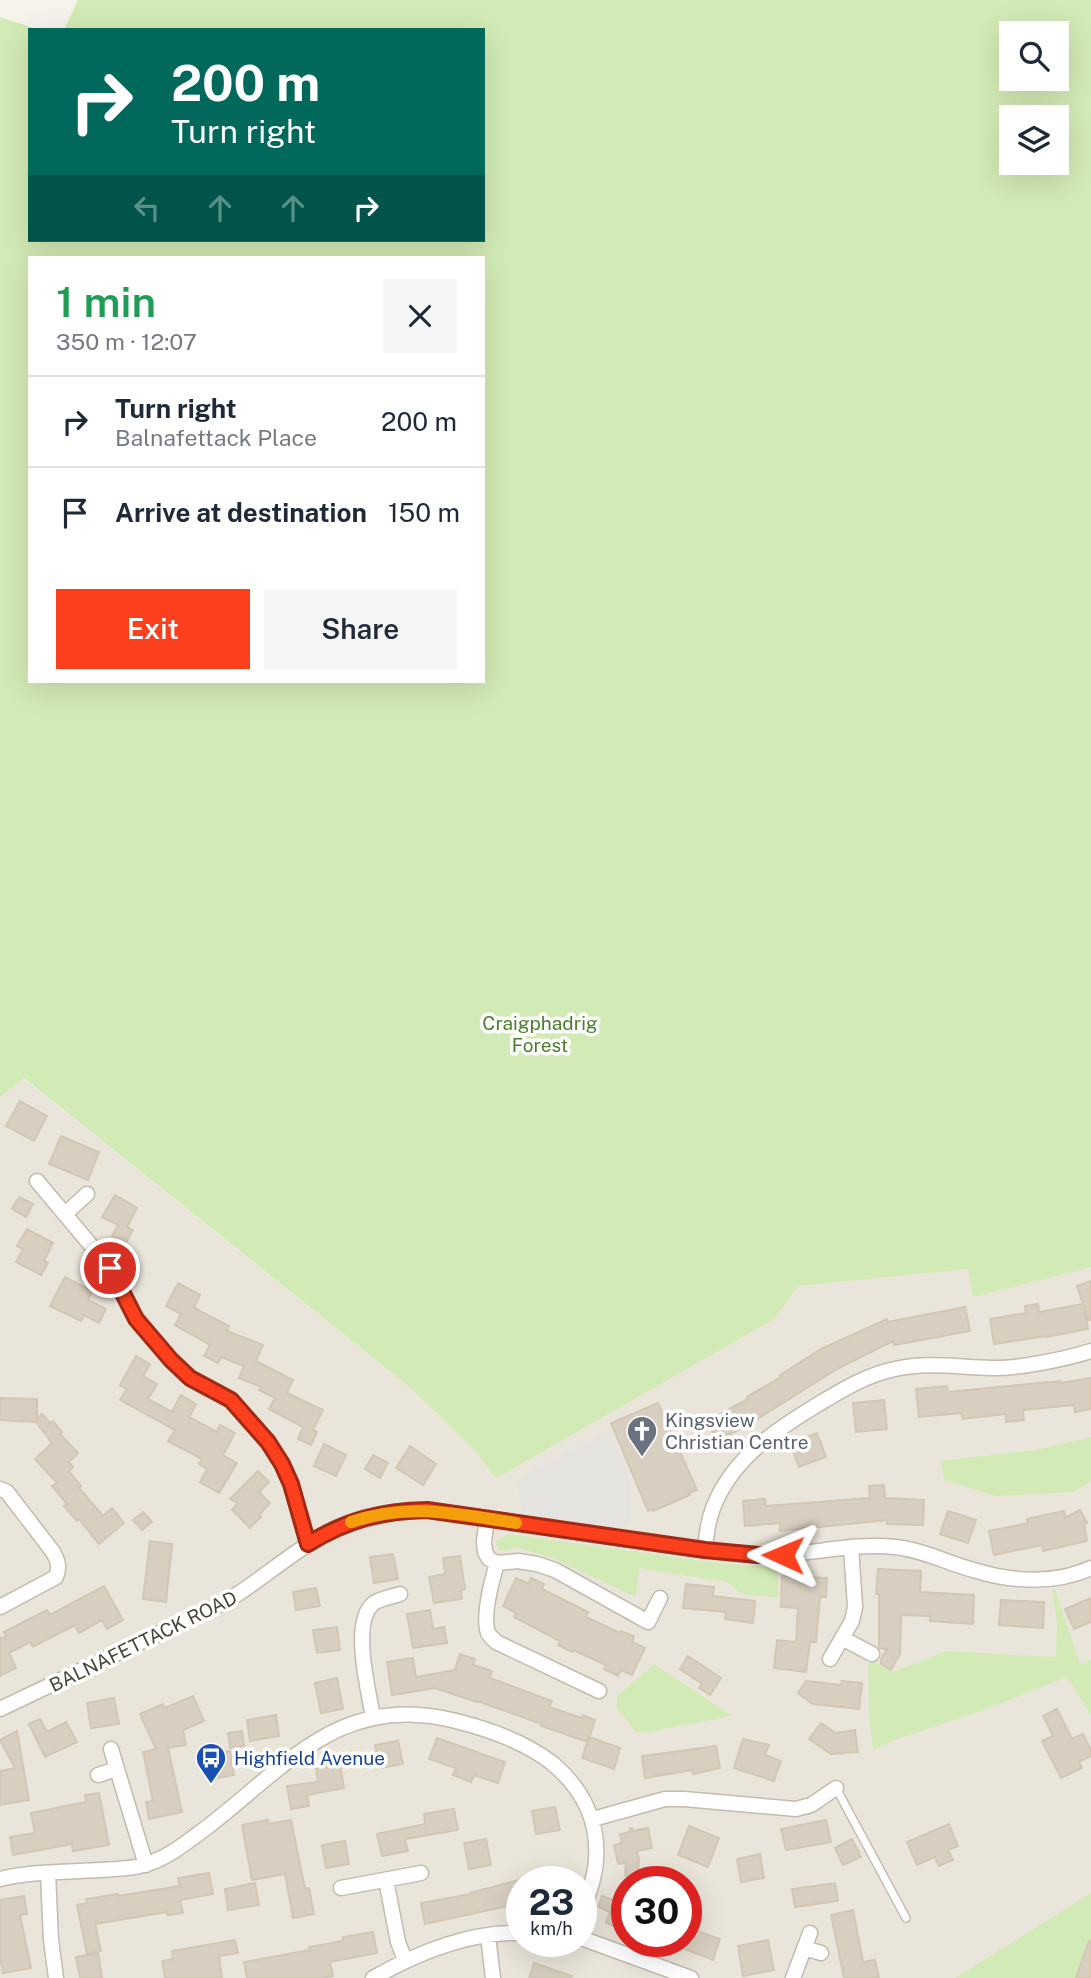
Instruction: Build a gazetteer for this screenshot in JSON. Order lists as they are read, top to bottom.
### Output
{
  "streets": {
    "street": ["BALNAFETTACK ROAD"]
  },
  "parks": ["Craigphadrig Forest"],
  "places": {
    "church": ["Kingsview Christian Centre"],
    "bus stop": ["Highfield Avenue"]
  },
  "page": {
    "turn": ["200 m", "Turn right"],
    "heading": ["1 min", "350 m · 12:07"],
    "list": [
      {
        "name": "Turn right",
        "note": "Balnafettack Place",
        "value": "200 m"
      },
      {
        "name": "Arrive at destination",
        "value": "150 m"
      }
    ],
    "buttons": ["Exit", "Share"],
    "speed": "23 km/h",
    "limit": "30"
  }
}
